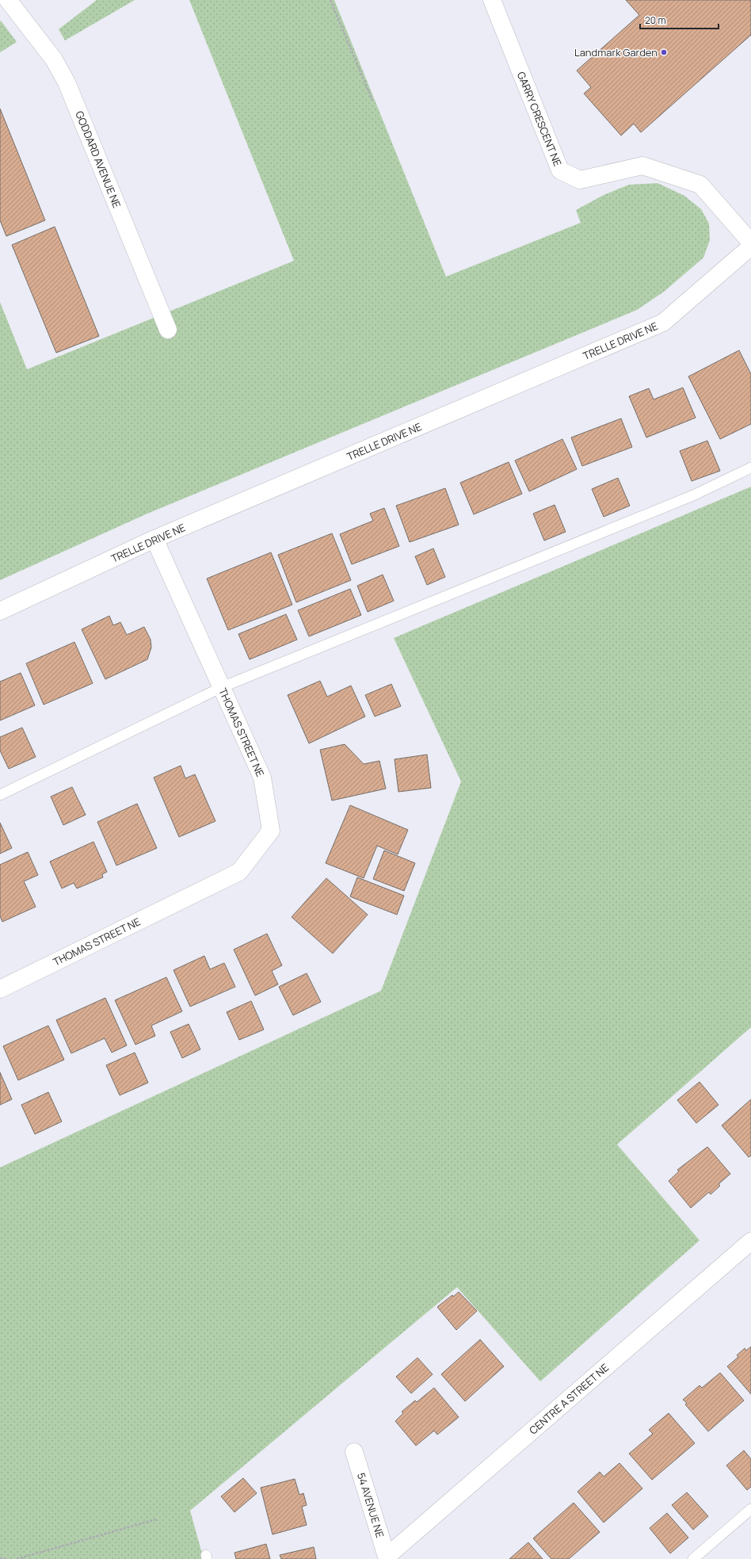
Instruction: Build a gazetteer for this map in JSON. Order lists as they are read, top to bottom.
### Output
{
  "streets": {
    "street": [
      "GARRY CRESCENT NE",
      "GODDARD AVENUE NE",
      "TRELLE DRIVE NE",
      "THOMAS STREET NE",
      "CENTRE A STREET NE",
      "54 AVENUE NE"
    ]
  },
  "crossings": [
    ["TRELLE DRIVE NE", "THOMAS STREET NE"],
    ["CENTRE A STREET NE", "54 AVENUE NE"]
  ],
  "places": ["Landmark Garden"],
  "scale_bar": "20 m"
}
